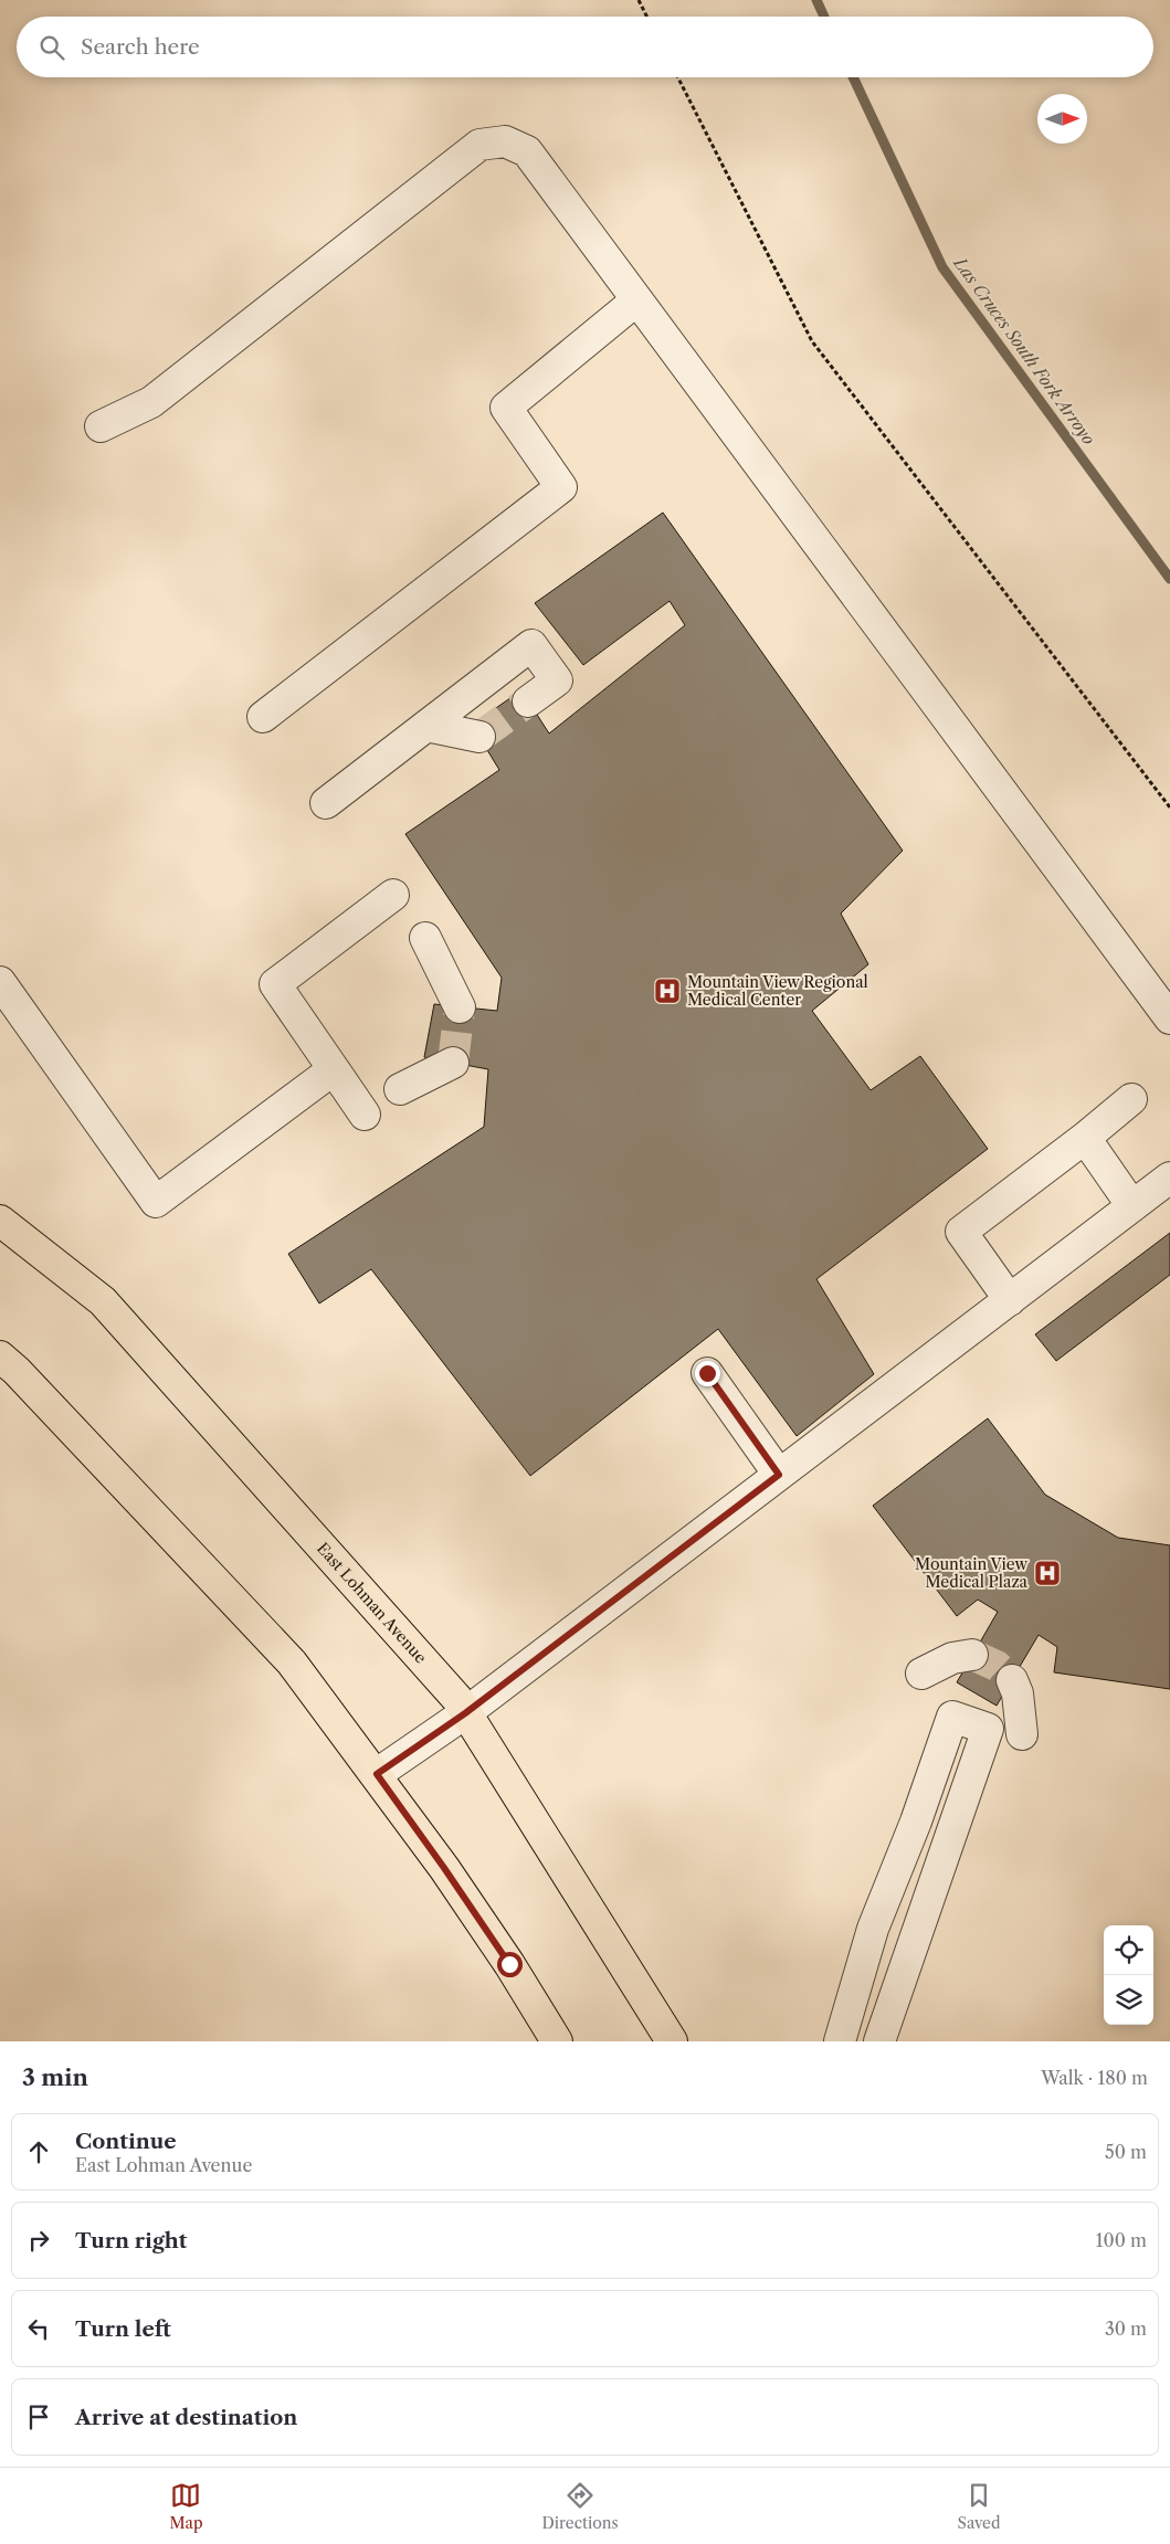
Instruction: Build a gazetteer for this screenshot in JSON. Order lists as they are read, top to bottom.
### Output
{
  "streets": {
    "main road": ["East Lohman Avenue"]
  },
  "water": ["Las Cruces South Fork Arroyo"],
  "places": {
    "hospital": ["Mountain View Regional Medical Center", "Mountain View Medical Plaza"]
  },
  "north": "right",
  "page": {
    "search": "Search here",
    "heading": ["3 min", "Walk · 180 m"],
    "list": [
      ["Continue", "East Lohman Avenue", "50 m"],
      ["Turn right", "100 m"],
      ["Turn left", "30 m"],
      "Arrive at destination"
    ],
    "nav": ["Map", "Directions", "Saved"]
  }
}
